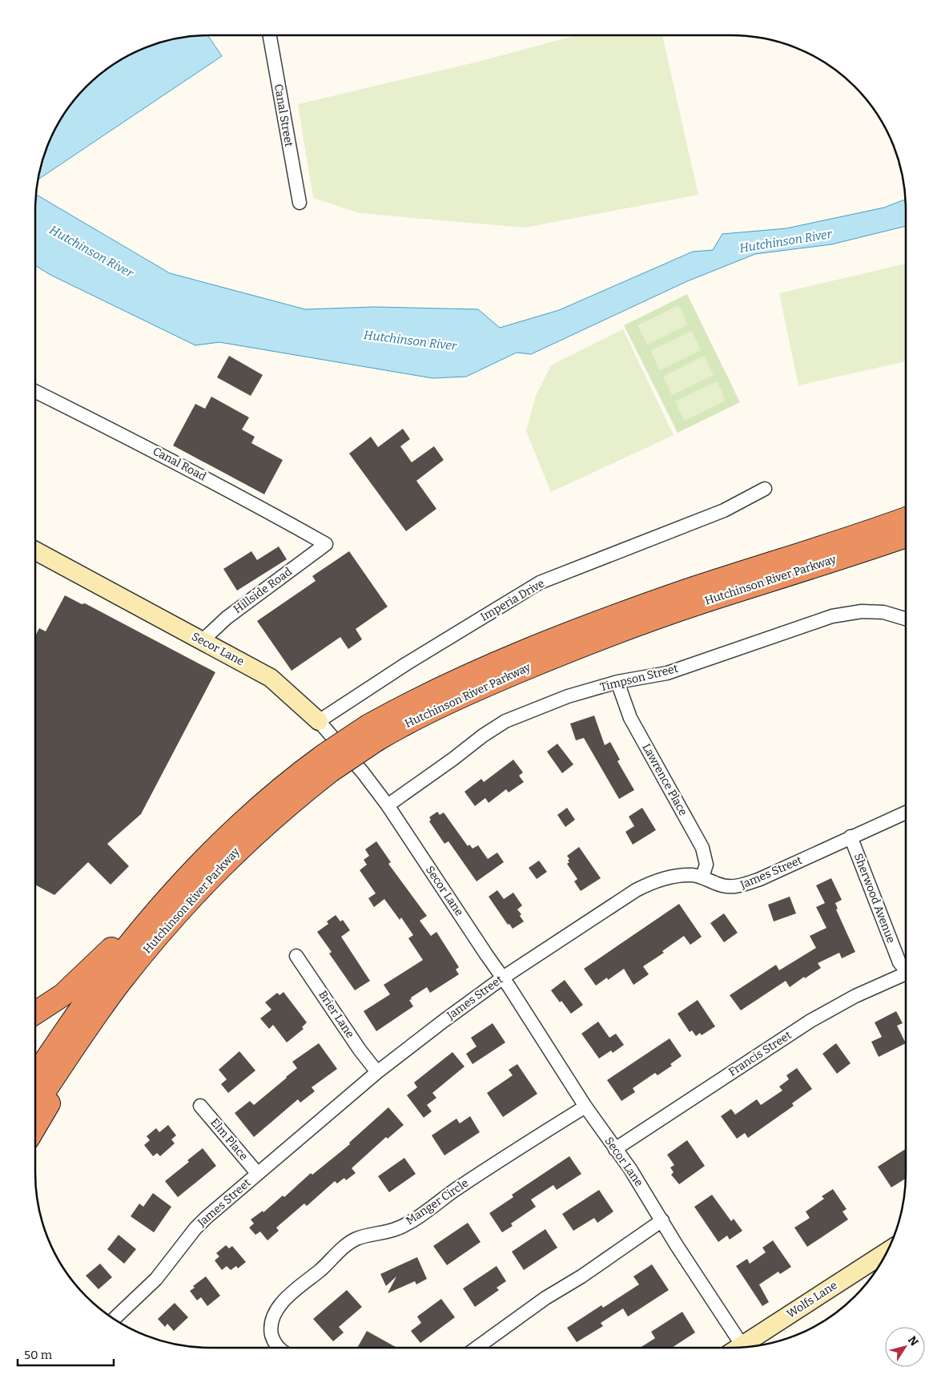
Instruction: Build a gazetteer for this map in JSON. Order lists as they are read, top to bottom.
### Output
{
  "streets": {
    "highway": ["Hutchinson River Parkway"],
    "street": [
      "Canal Street",
      "Canal Road",
      "Hillside Road",
      "Imperia Drive",
      "Secor Lane",
      "Timpson Street",
      "Lawrence Place",
      "James Street",
      "Sherwood Avenue",
      "Brier Lane",
      "Francis Street",
      "Elm Place",
      "Manger Circle",
      "Wolfs Lane"
    ]
  },
  "crossings": [
    ["Canal Road", "Hillside Road"],
    ["Hillside Road", "Secor Lane"],
    ["Imperia Drive", "Secor Lane"],
    ["Secor Lane", "Timpson Street"],
    ["Secor Lane", "James Street"],
    ["Secor Lane", "Francis Street"],
    ["Secor Lane", "Manger Circle"],
    ["Timpson Street", "Lawrence Place"],
    ["Lawrence Place", "James Street"],
    ["James Street", "Sherwood Avenue"],
    ["James Street", "Brier Lane"],
    ["James Street", "Elm Place"]
  ],
  "water": ["Hutchinson River"],
  "scale_bar": "50 m",
  "north": "top right"
}
